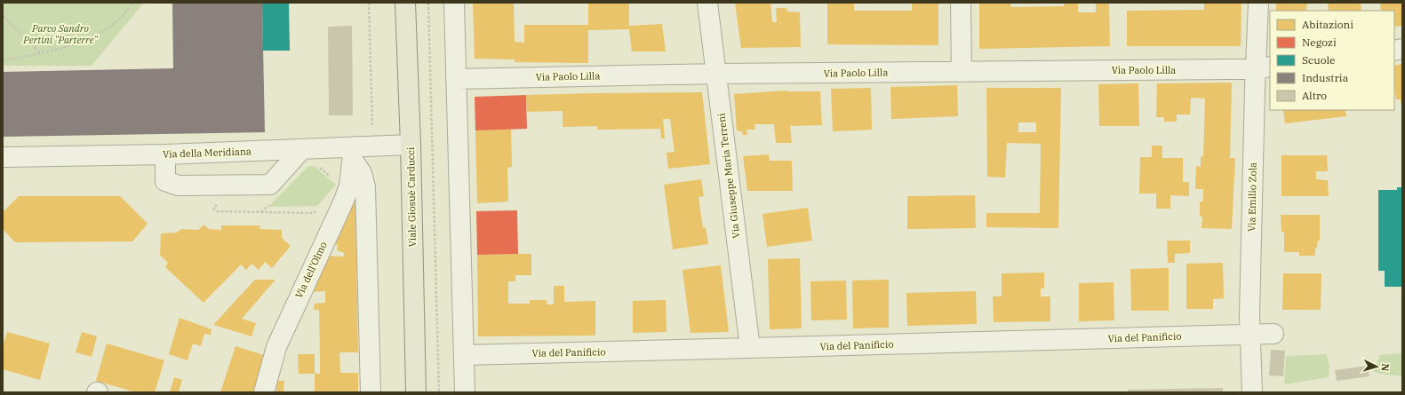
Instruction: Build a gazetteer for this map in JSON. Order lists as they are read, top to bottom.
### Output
{
  "streets": {
    "main road": ["Viale Giosuè Carducci"],
    "street": [
      "Via Paolo Lilla",
      "Via della Meridiana",
      "Via Giuseppe Maria Terreni",
      "Via Emilio Zola",
      "Via dell'Olmo",
      "Via del Panificio"
    ]
  },
  "crossings": [
    ["Via Paolo Lilla", "Via Giuseppe Maria Terreni"],
    ["Via Paolo Lilla", "Via Emilio Zola"],
    ["Via della Meridiana", "Viale Giosuè Carducci"],
    ["Via della Meridiana", "Via dell'Olmo"],
    ["Via Giuseppe Maria Terreni", "Via del Panificio"],
    ["Via Emilio Zola", "Via del Panificio"]
  ],
  "parks": ["Parco Sandro Pertini \"Parterre\""],
  "legend": [
    "Abitazioni",
    "Negozi",
    "Scuole",
    "Industria",
    "Altro"
  ],
  "north": "right"
}
